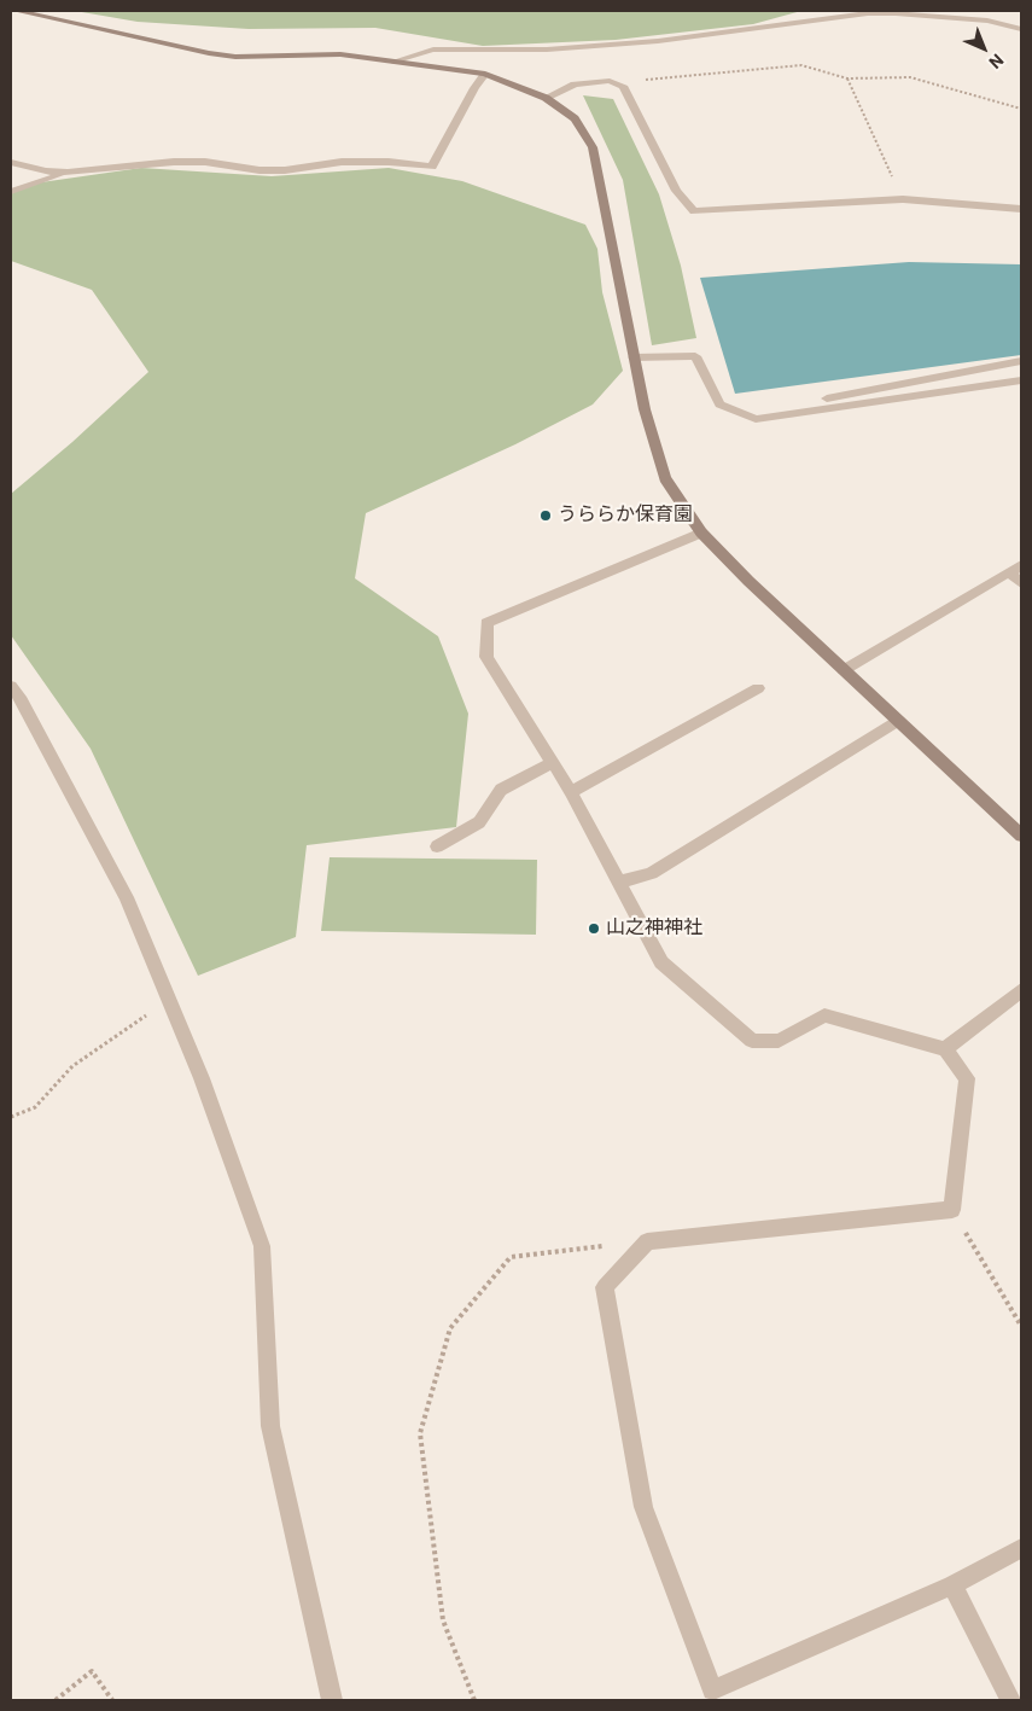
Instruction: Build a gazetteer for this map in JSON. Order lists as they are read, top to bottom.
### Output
{
  "places": ["うららか保育園", "山之神神社"],
  "north": "bottom right"
}
